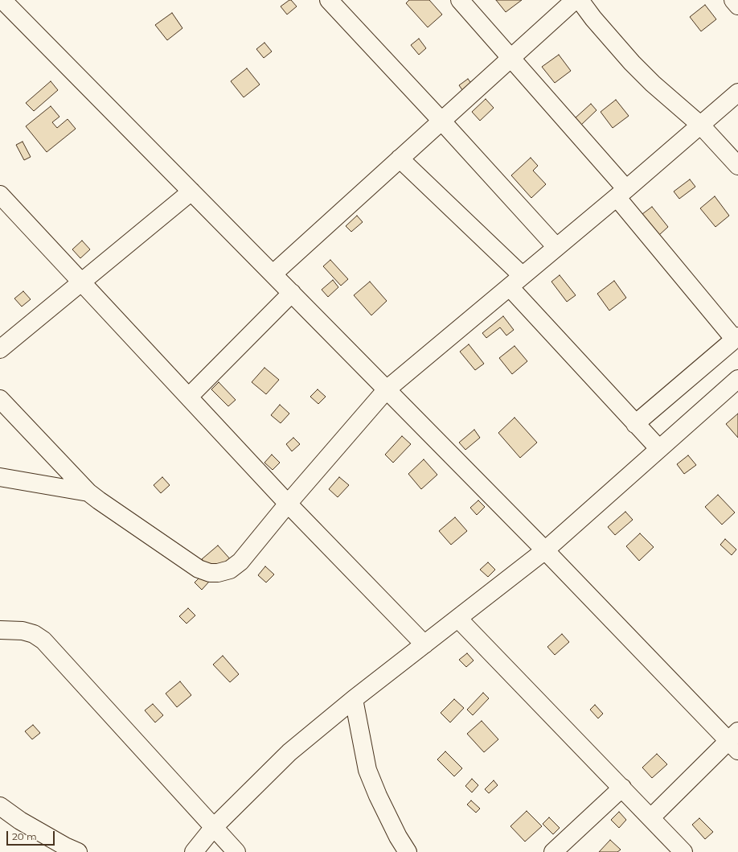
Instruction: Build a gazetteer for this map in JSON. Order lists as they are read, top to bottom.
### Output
{
  "scale_bar": "20 m"
}
